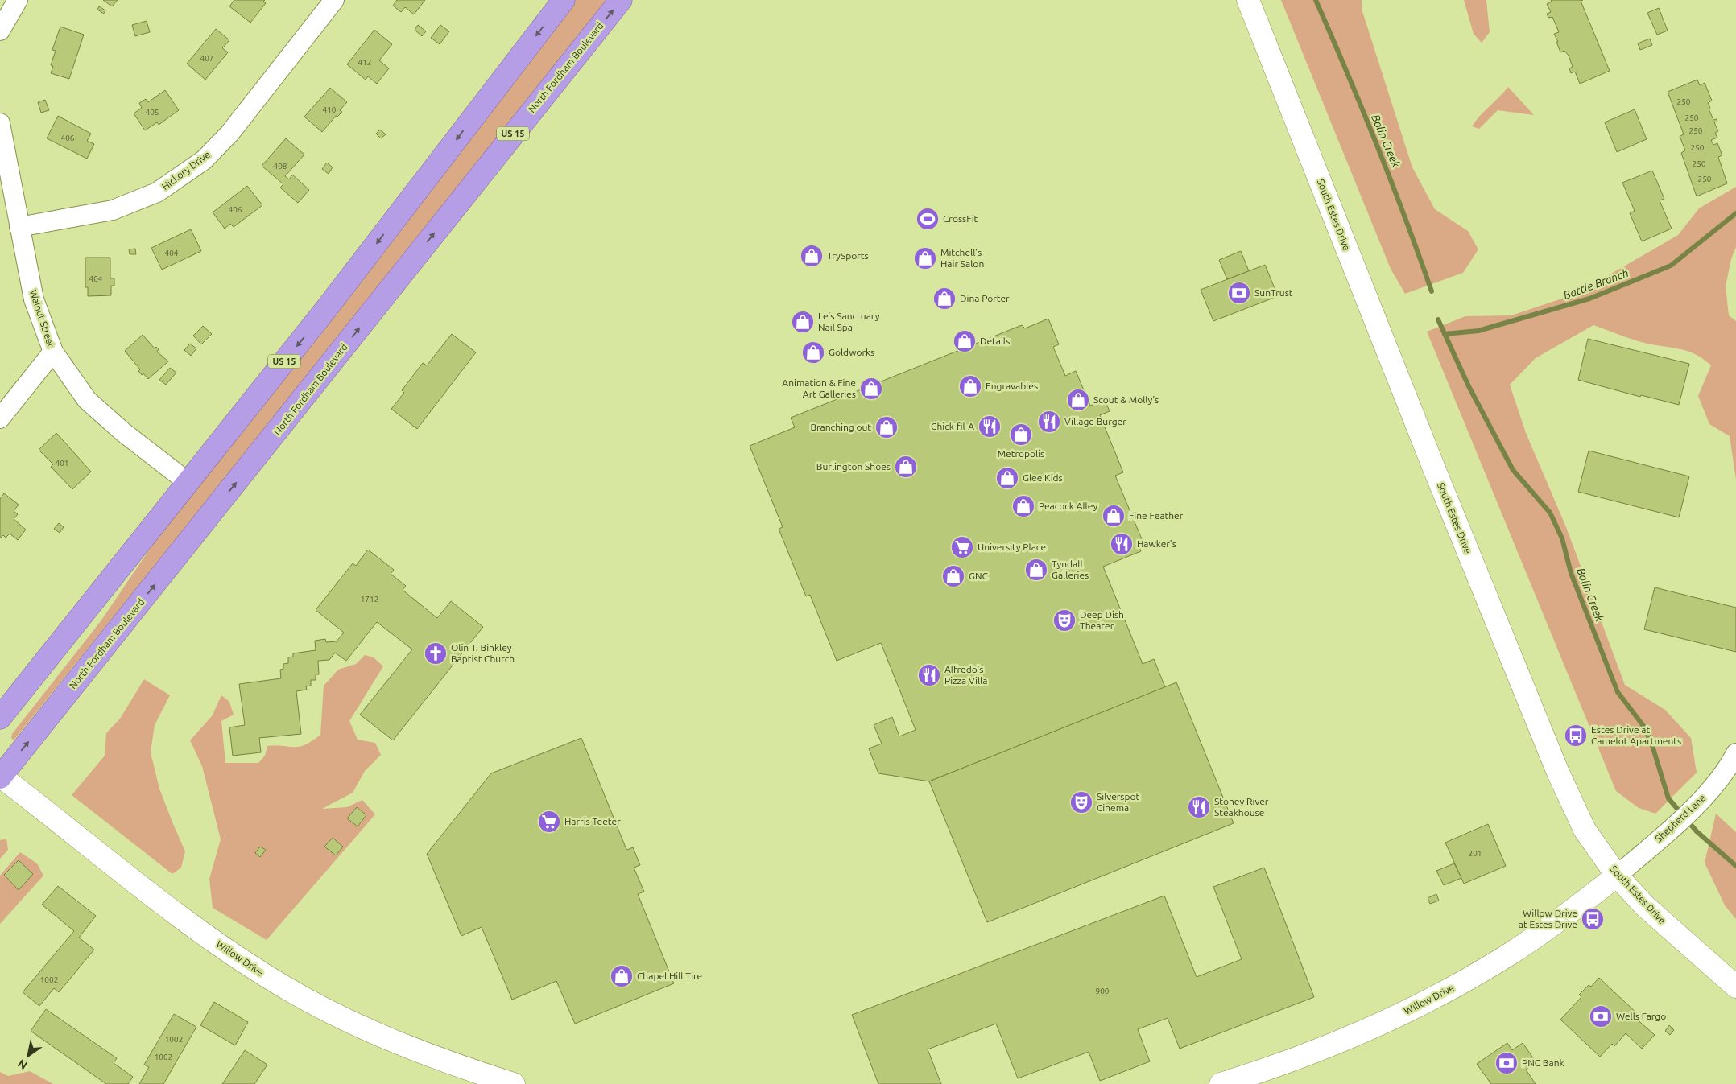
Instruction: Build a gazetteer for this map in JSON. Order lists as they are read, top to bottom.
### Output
{
  "streets": {
    "highway": ["North Fordham Boulevard", "US 15"],
    "main road": ["South Estes Drive", "Willow Drive"],
    "street": ["Hickory Drive", "Walnut Street", "Shepherd Lane"]
  },
  "crossings": [
    ["North Fordham Boulevard", "Willow Drive"],
    ["US 15", "Walnut Street"],
    ["Hickory Drive", "Walnut Street"],
    ["South Estes Drive", "Shepherd Lane"],
    ["South Estes Drive", "Willow Drive"],
    ["Shepherd Lane", "Willow Drive"]
  ],
  "water": ["Bolin Creek", "Battle Branch"],
  "places": {
    "sports": ["CrossFit"],
    "shop": [
      "TrySports",
      "Mitchell’s Hair Salon",
      "Dina Porter",
      "Le’s Sanctuary Nail Spa",
      "Details",
      "Goldworks",
      "Engravables",
      "Animation & Fine Art Galleries",
      "Scout & Molly’s",
      "Branching out",
      "Metropolis",
      "Burlington Shoes",
      "Glee Kids",
      "Peacock Alley",
      "Fine Feather",
      "Tyndall Galleries",
      "GNC",
      "Chapel Hill Tire"
    ],
    "bank": ["SunTrust", "Wells Fargo", "PNC Bank"],
    "restaurant": [
      "Village Burger",
      "Chick-fil-A",
      "Hawker's",
      "Alfredo's Pizza Villa",
      "Stoney River Steakhouse"
    ],
    "supermarket": ["University Place", "Harris Teeter"],
    "theatre": ["Deep Dish Theater", "Silverspot Cinema"],
    "church": ["Olin T. Binkley Baptist Church"],
    "bus stop": ["Estes Drive at Camelot Apartments", "Willow Drive at Estes Drive"]
  },
  "house_numbers": [
    "407",
    "412",
    "250",
    "410",
    "405",
    "250",
    "250",
    "406",
    "250",
    "250",
    "408",
    "250",
    "406",
    "404",
    "404",
    "401",
    "1712",
    "201",
    "1002",
    "900",
    "1002",
    "1002"
  ],
  "north": "bottom left"
}
